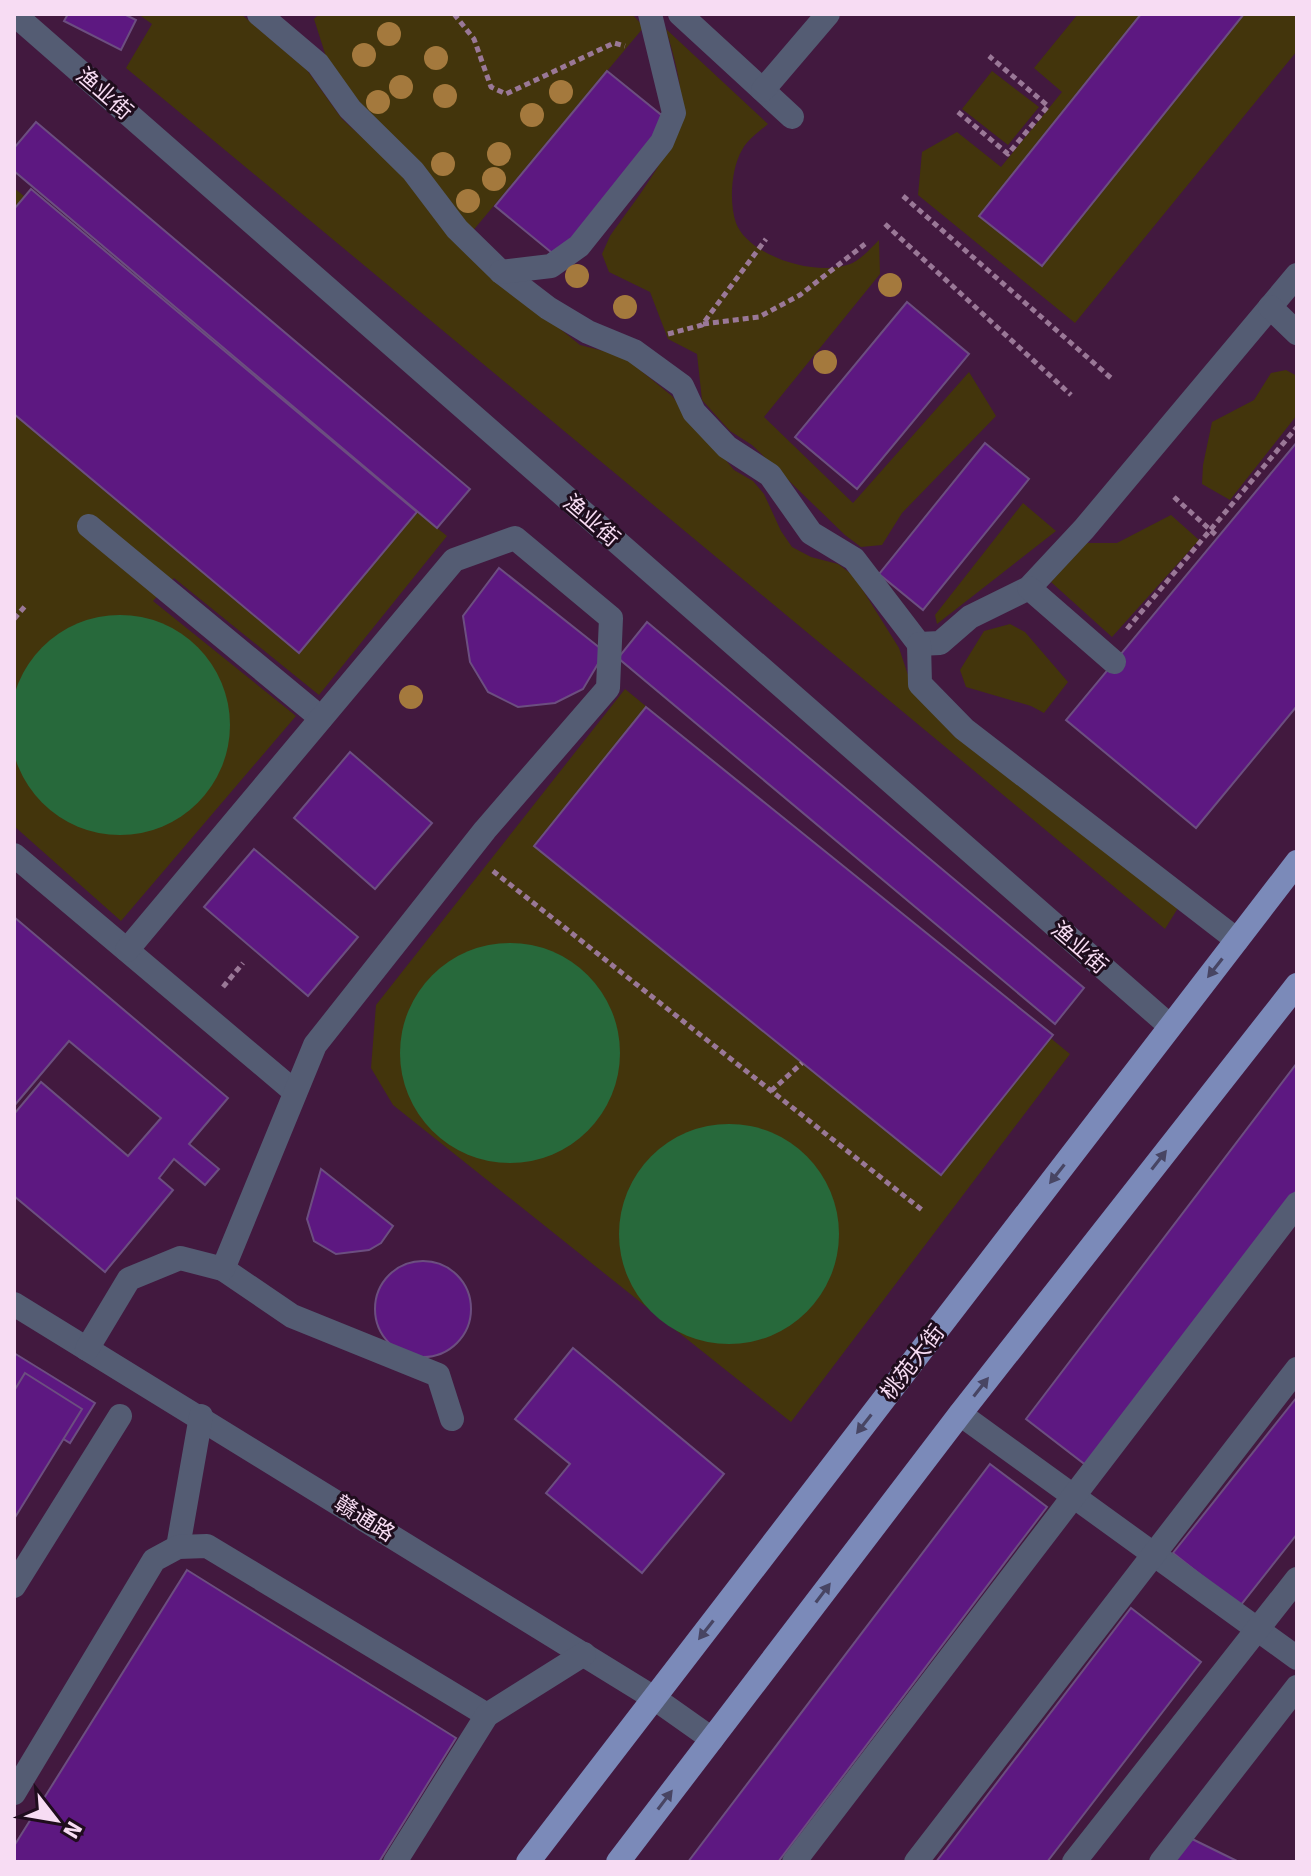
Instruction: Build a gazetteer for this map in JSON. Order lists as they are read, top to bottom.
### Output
{
  "streets": {
    "main road": ["桃苑大街"],
    "street": ["渔业街", "赣通路"]
  },
  "crossings": [
    ["渔业街", "桃苑大街"],
    ["桃苑大街", "赣通路"]
  ],
  "north": "bottom right"
}
